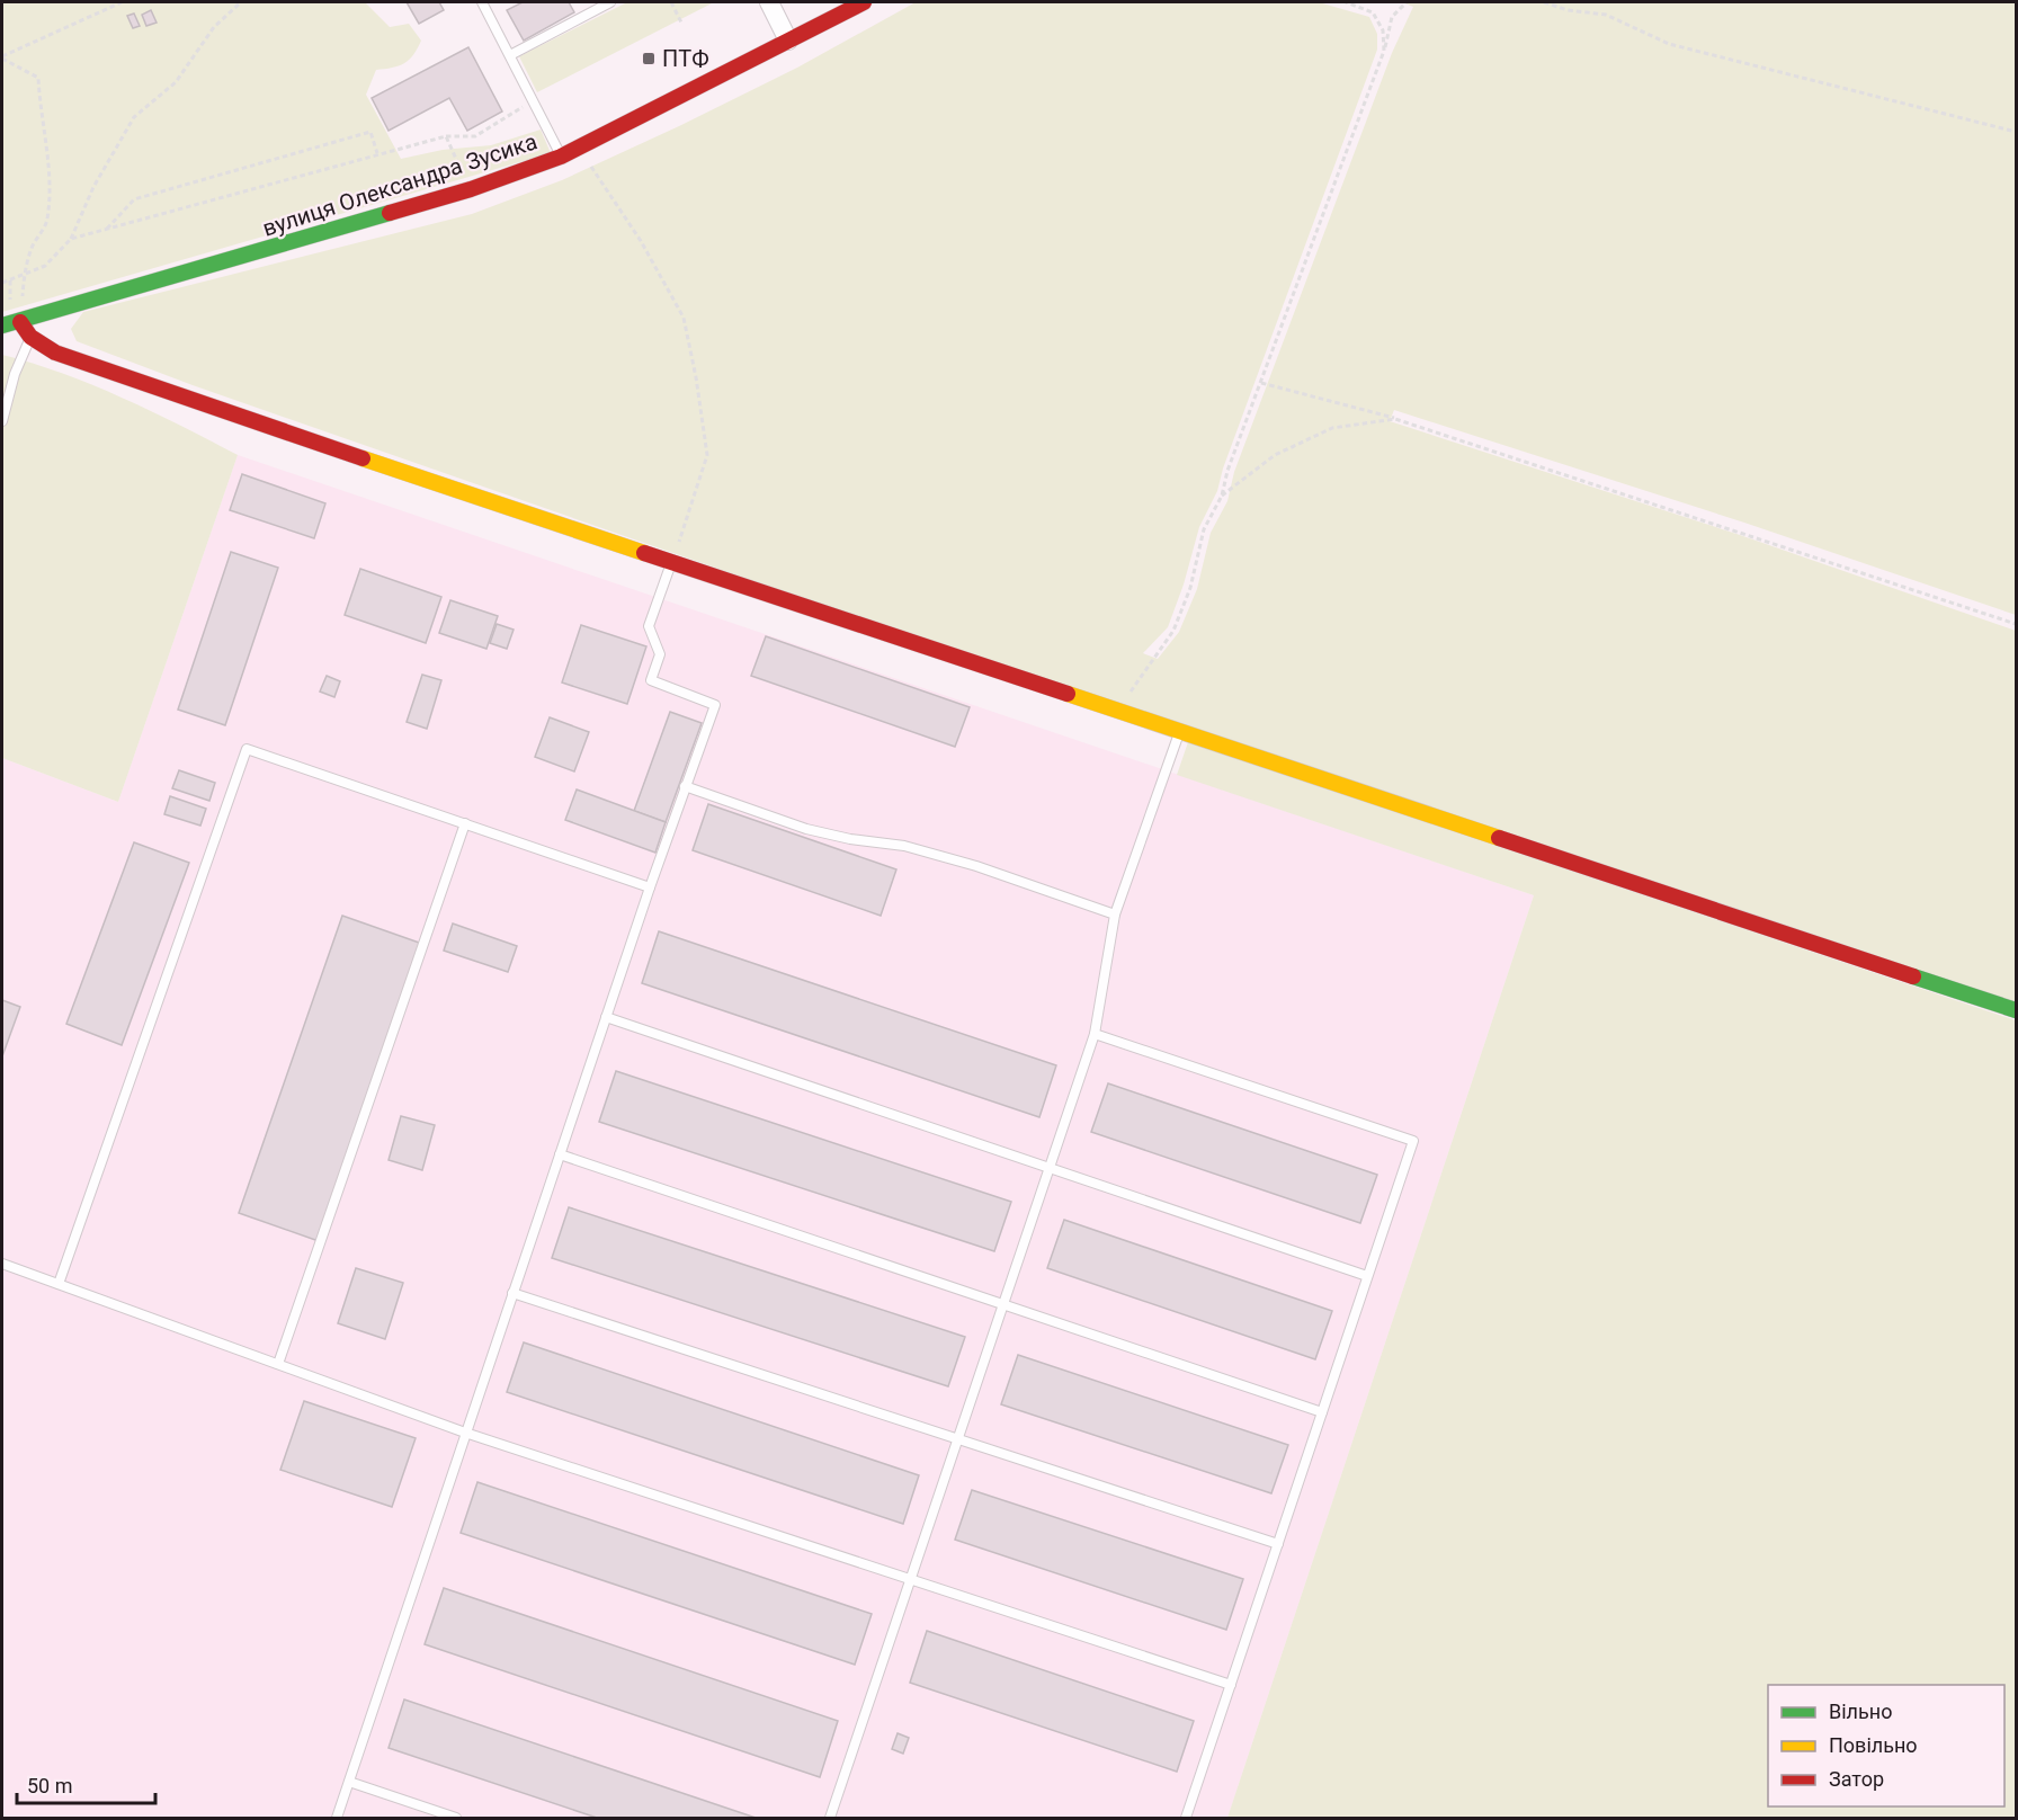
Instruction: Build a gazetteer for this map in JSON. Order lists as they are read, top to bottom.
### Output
{
  "streets": {
    "street": ["вулиця Олександра Зусика"]
  },
  "places": {
    "transit": ["ПТФ"]
  },
  "legend": ["Вільно", "Повільно", "Затор"],
  "scale_bar": "50 m"
}
